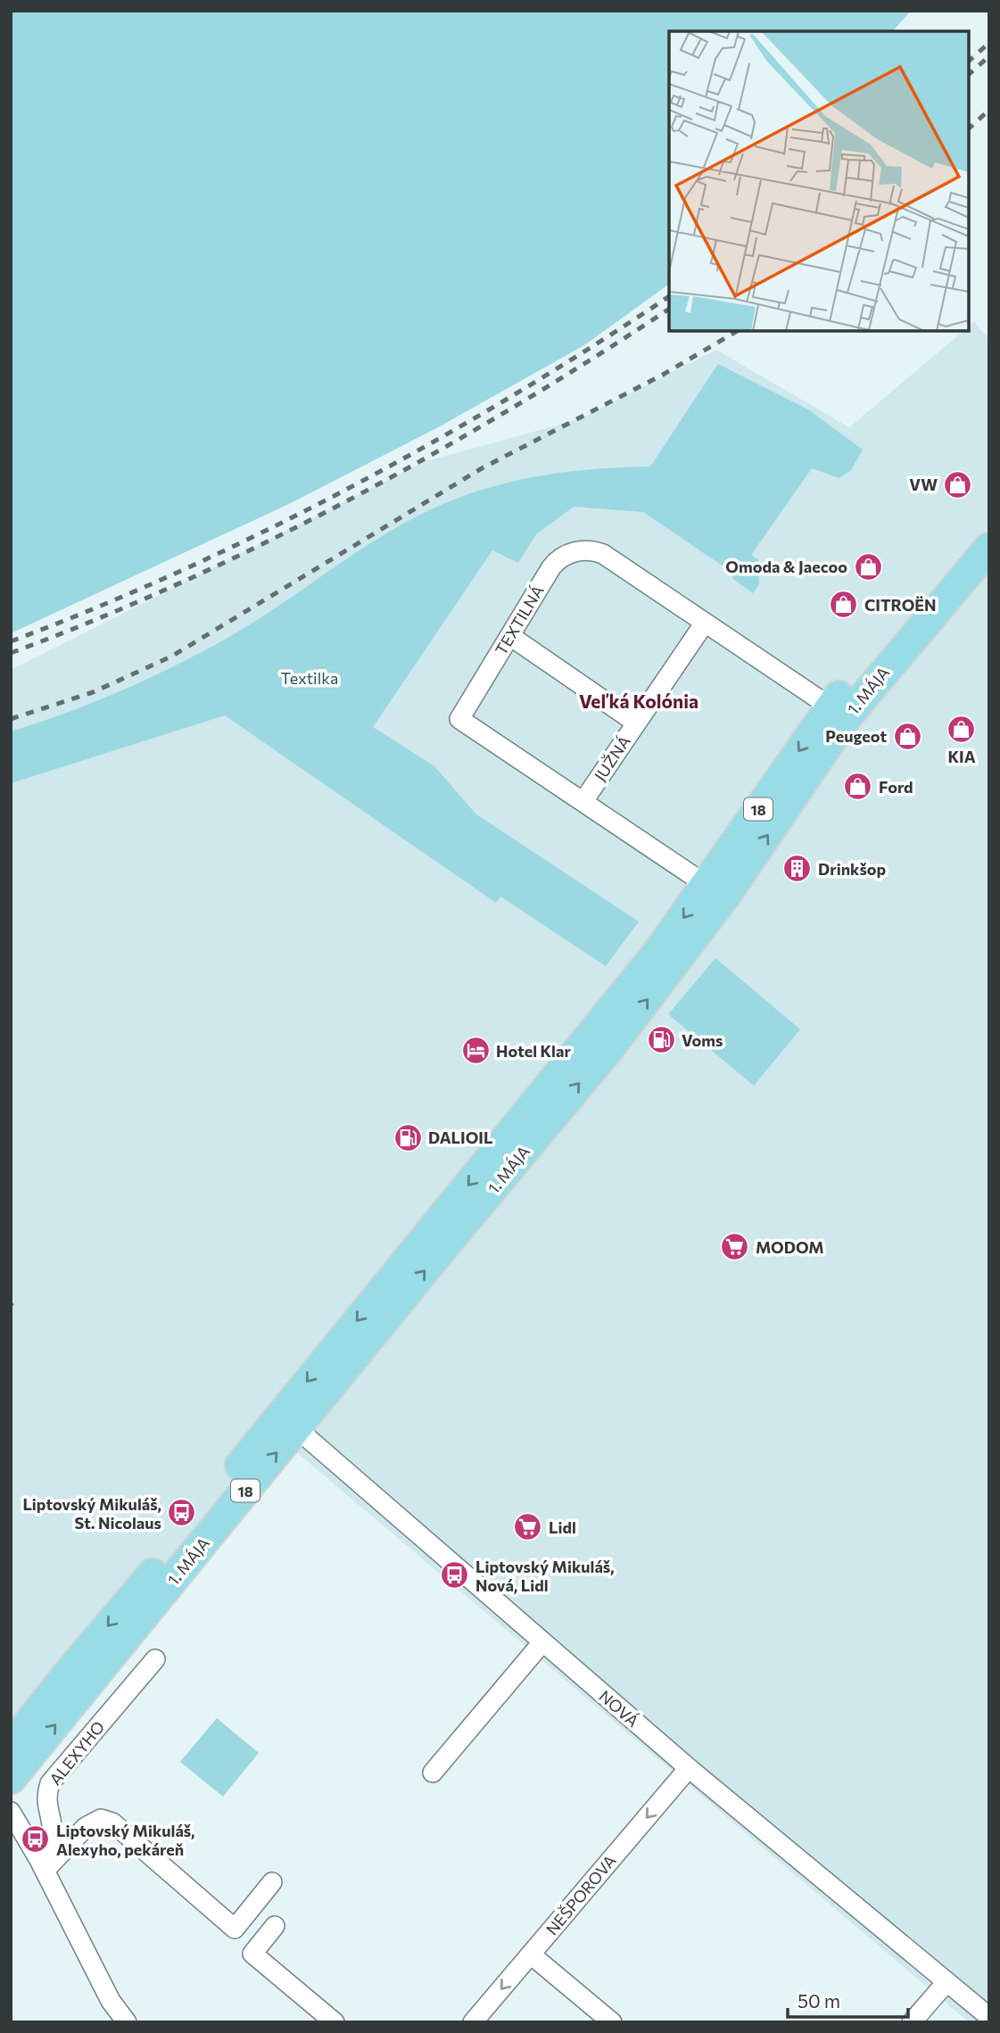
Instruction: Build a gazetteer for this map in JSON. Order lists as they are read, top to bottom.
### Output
{
  "streets": {
    "main road": ["1. MÁJA", "18"],
    "street": [
      "TEXTILNÁ",
      "JUŽNÁ",
      "NOVÁ",
      "ALEXYHO",
      "NEŠPOROVA"
    ]
  },
  "crossings": [
    ["TEXTILNÁ", "1. MÁJA"],
    ["TEXTILNÁ", "JUŽNÁ"],
    ["1. MÁJA", "NOVÁ"],
    ["NOVÁ", "NEŠPOROVA"]
  ],
  "one_way": ["NEŠPOROVA"],
  "districts": ["Veľká Kolónia"],
  "parks": ["Textilka"],
  "places": {
    "shop": [
      "VW",
      "Omoda & Jaecoo",
      "CITROËN",
      "KIA",
      "Peugeot",
      "Ford"
    ],
    "building": ["Drinkšop"],
    "fuel station": ["Voms", "DALIOIL"],
    "hotel": ["Hotel Klar"],
    "supermarket": ["MODOM", "Lidl"],
    "bus stop": ["Liptovský Mikuláš, St. Nicolaus", "Liptovský Mikuláš, Nová, Lidl", "Liptovský Mikuláš, Alexyho, pekáreň"]
  },
  "scale_bar": "50 m"
}
